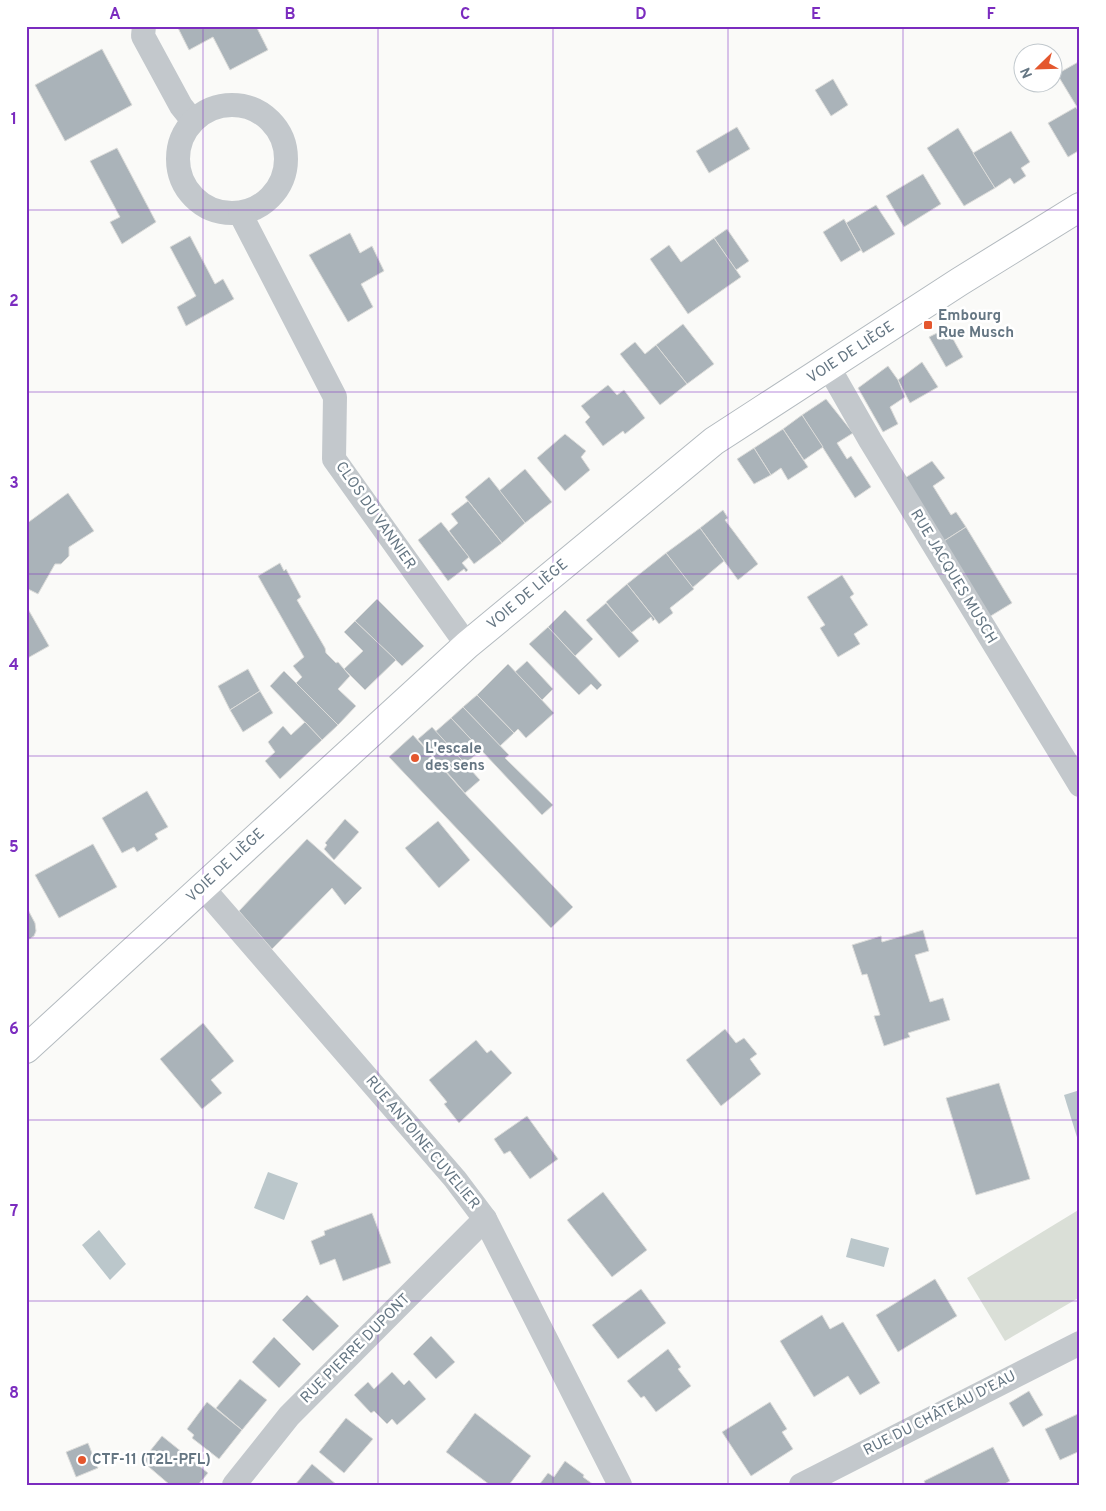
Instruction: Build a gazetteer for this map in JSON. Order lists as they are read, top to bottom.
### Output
{
  "streets": {
    "street": [
      "VOIE DE LIÈGE",
      "CLOS DU VANNIER",
      "RUE JACQUES MUSCH",
      "RUE ANTOINE CUVELIER",
      "RUE PIERRE DUPONT",
      "RUE DU CHÂTEAU D'EAU"
    ]
  },
  "crossings": [
    ["VOIE DE LIÈGE", "CLOS DU VANNIER"],
    ["VOIE DE LIÈGE", "RUE JACQUES MUSCH"],
    ["VOIE DE LIÈGE", "RUE ANTOINE CUVELIER"],
    ["RUE ANTOINE CUVELIER", "RUE PIERRE DUPONT"]
  ],
  "places": {
    "transit": ["Embourg Rue Musch"],
    "other": ["L'escale des sens", "CTF-11 (T2L-PFL)"]
  },
  "north": "bottom left",
  "grid": {
    "columns": [
      "A",
      "B",
      "C",
      "D",
      "E",
      "F"
    ],
    "rows": [
      "1",
      "2",
      "3",
      "4",
      "5",
      "6",
      "7",
      "8"
    ]
  }
}
